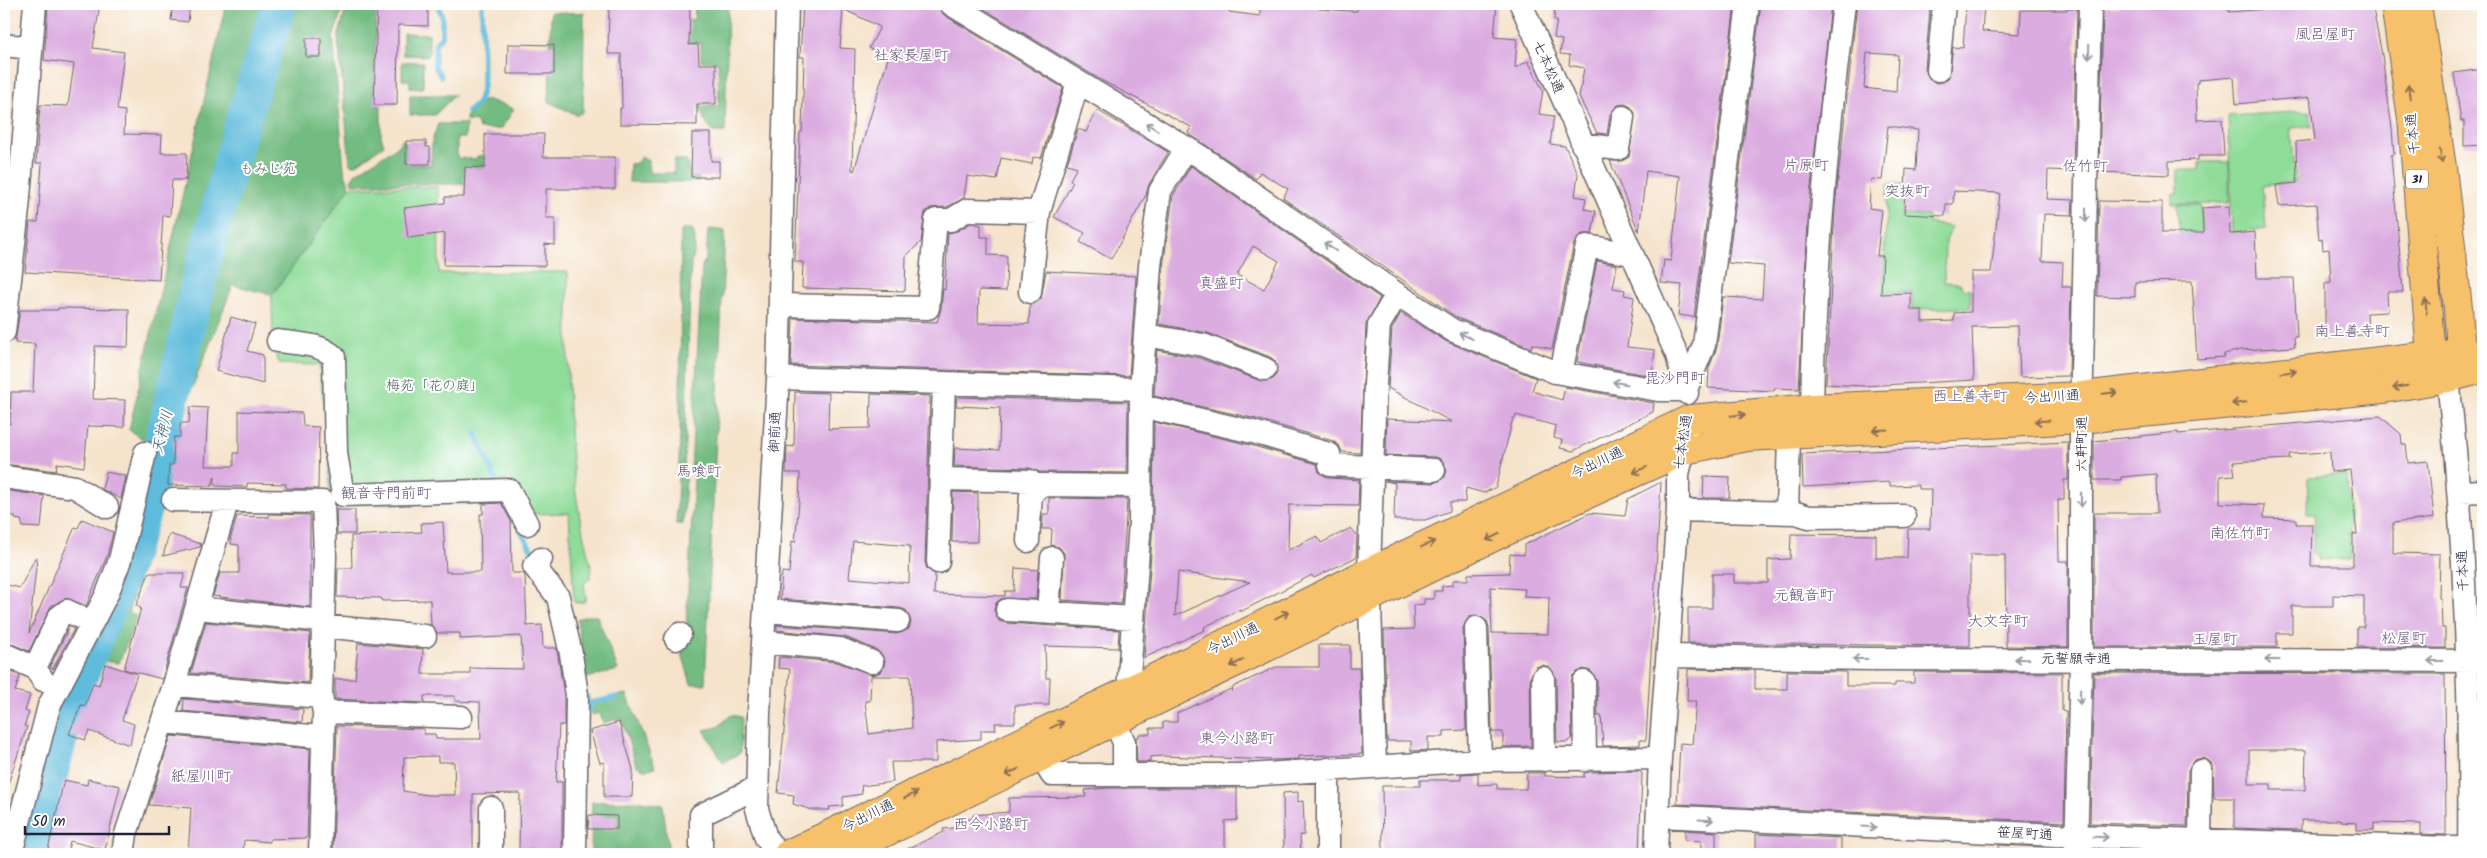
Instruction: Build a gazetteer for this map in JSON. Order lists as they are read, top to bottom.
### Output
{
  "streets": {
    "main road": ["千本通", "31", "今出川通"],
    "street": [
      "七本松通",
      "御前通",
      "六軒町通",
      "元誓願寺通",
      "笹屋町通"
    ]
  },
  "crossings": [
    ["七本松通", "今出川通"],
    ["七本松通", "元誓願寺通"],
    ["七本松通", "笹屋町通"],
    ["千本通", "今出川通"],
    ["千本通", "元誓願寺通"],
    ["千本通", "笹屋町通"],
    ["今出川通", "六軒町通"],
    ["六軒町通", "元誓願寺通"],
    ["六軒町通", "笹屋町通"]
  ],
  "one_way": ["六軒町通", "笹屋町通"],
  "districts": [
    "風呂屋町",
    "社家長屋町",
    "片原町",
    "佐竹町",
    "突抜町",
    "真盛町",
    "南上善寺町",
    "毘沙門町",
    "西上善寺町",
    "馬喰町",
    "観音寺門前町",
    "南佐竹町",
    "元観音町",
    "大文字町",
    "松屋町",
    "玉屋町",
    "東今小路町",
    "紙屋川町",
    "西今小路町"
  ],
  "water": ["天神川"],
  "parks": ["もみじ苑", "梅苑「花の庭」"],
  "scale_bar": "50 m"
}
